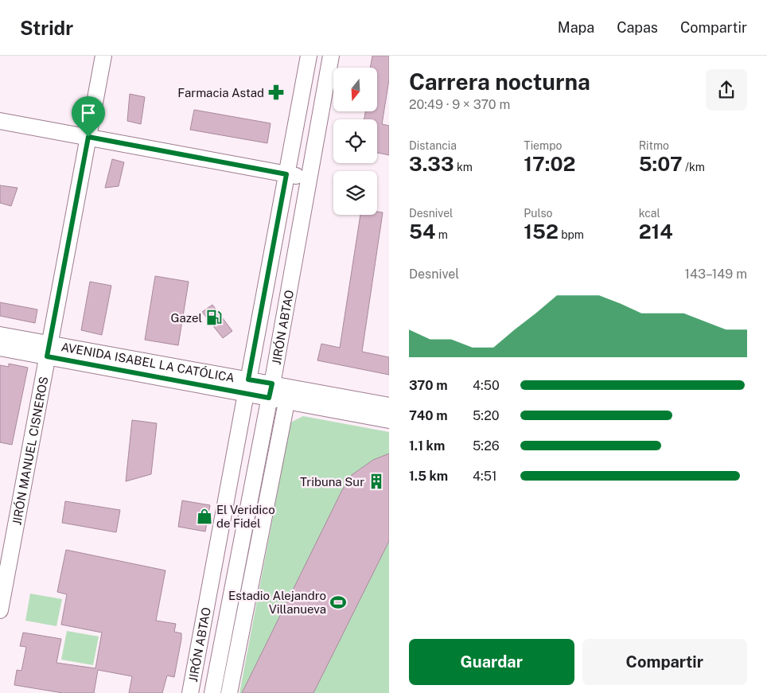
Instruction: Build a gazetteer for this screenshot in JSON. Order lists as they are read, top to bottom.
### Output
{
  "streets": {
    "street": ["JIRÓN ABTAO", "AVENIDA ISABEL LA CATÓLICA", "JIRÓN MANUEL CISNEROS"]
  },
  "crossings": [
    ["JIRÓN ABTAO", "AVENIDA ISABEL LA CATÓLICA"],
    ["AVENIDA ISABEL LA CATÓLICA", "JIRÓN MANUEL CISNEROS"]
  ],
  "places": {
    "pharmacy": ["Farmacia Astad"],
    "fuel station": ["Gazel"],
    "building": ["Tribuna Sur"],
    "shop": ["El Veridico de Fidel"],
    "sports": ["Estadio Alejandro Villanueva"]
  },
  "north": "bottom",
  "page": {
    "header": "Stridr",
    "nav": ["Mapa", "Capas", "Compartir"],
    "heading": ["Carrera nocturna", "20:49 · 9 × 370 m"],
    "stats": [
      ["Distancia", "3.33 km"],
      ["Tiempo", "17:02"],
      ["Ritmo", "5:07 /km"],
      ["Desnivel", "54 m"],
      ["Pulso", "152 bpm"],
      ["kcal", "214"]
    ],
    "chart": ["Desnivel", "143–149 m"],
    "list": [
      {
        "name": "370 m",
        "note": "4:50"
      },
      {
        "name": "740 m",
        "note": "5:20"
      },
      {
        "name": "1.1 km",
        "note": "5:26"
      },
      {
        "name": "1.5 km",
        "note": "4:51"
      }
    ],
    "buttons": ["Guardar", "Compartir"]
  }
}
